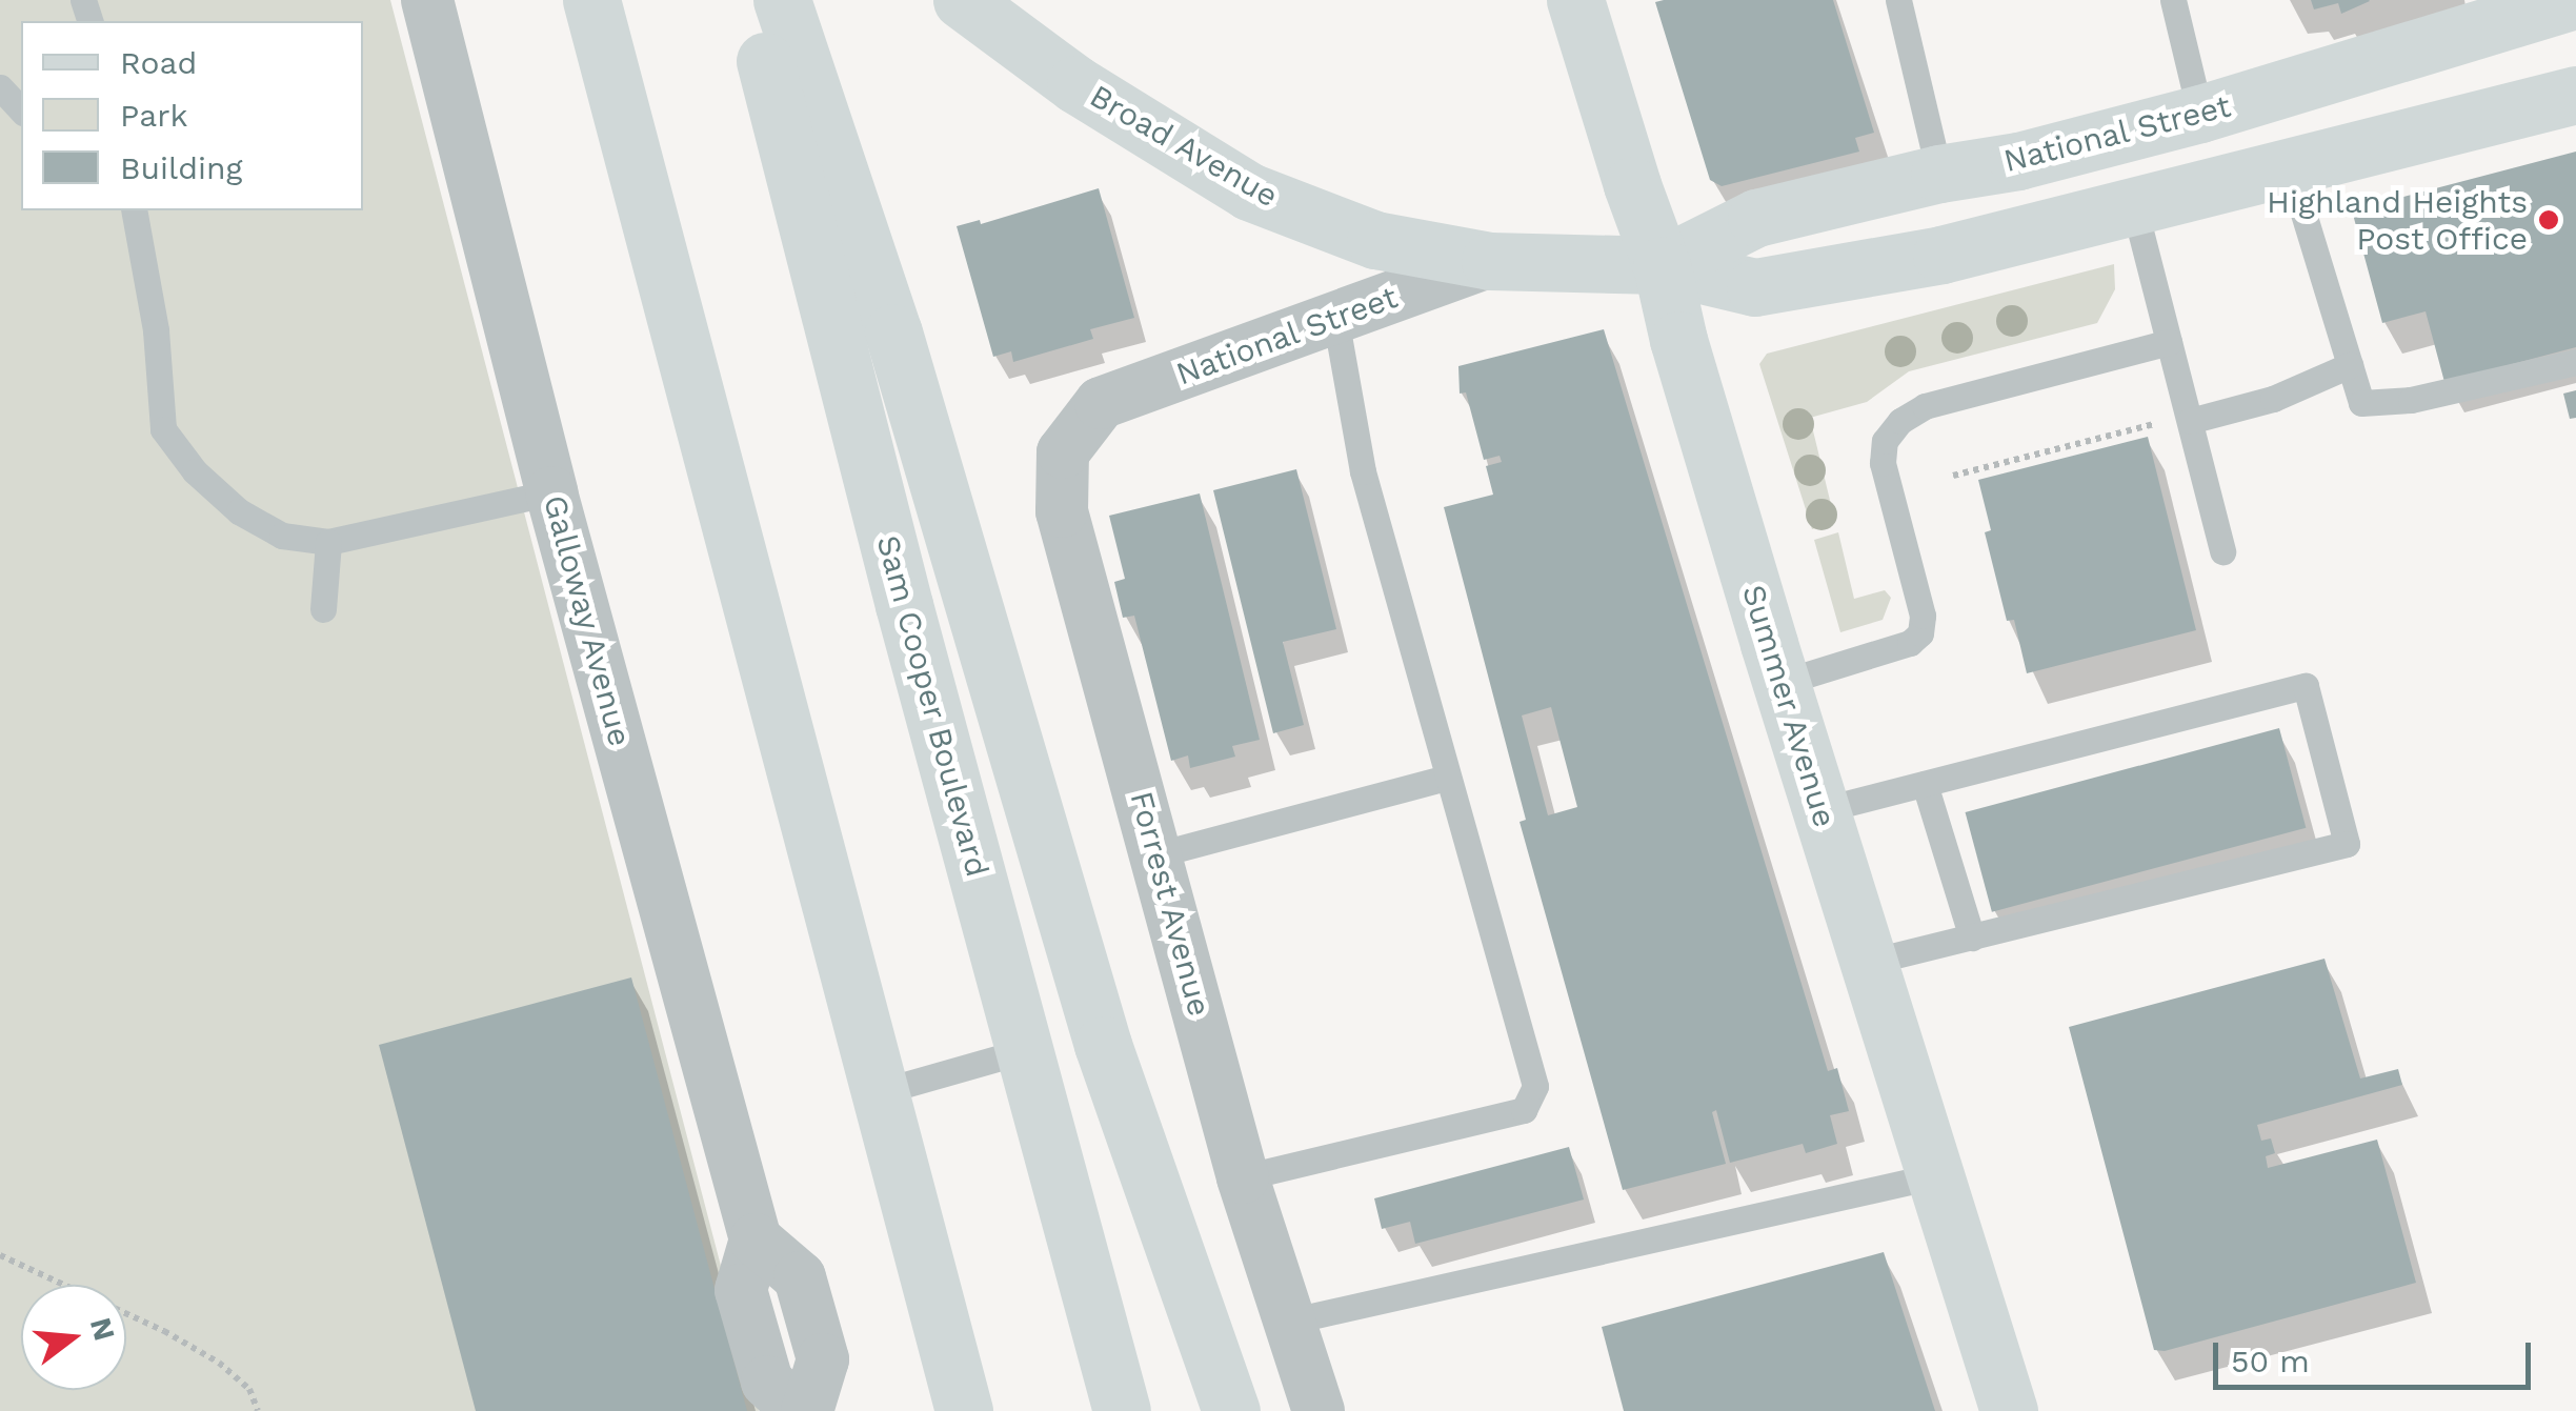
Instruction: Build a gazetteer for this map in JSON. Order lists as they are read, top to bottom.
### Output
{
  "streets": {
    "main road": [
      "National Street",
      "Broad Avenue",
      "Sam Cooper Boulevard",
      "Summer Avenue"
    ],
    "street": ["Galloway Avenue", "Forrest Avenue"]
  },
  "crossings": [
    ["National Street", "Broad Avenue"],
    ["National Street", "Summer Avenue"],
    ["National Street", "Forrest Avenue"]
  ],
  "places": ["Highland Heights Post Office"],
  "legend": ["Road", "Park", "Building"],
  "scale_bar": "50 m",
  "north": "right"
}
